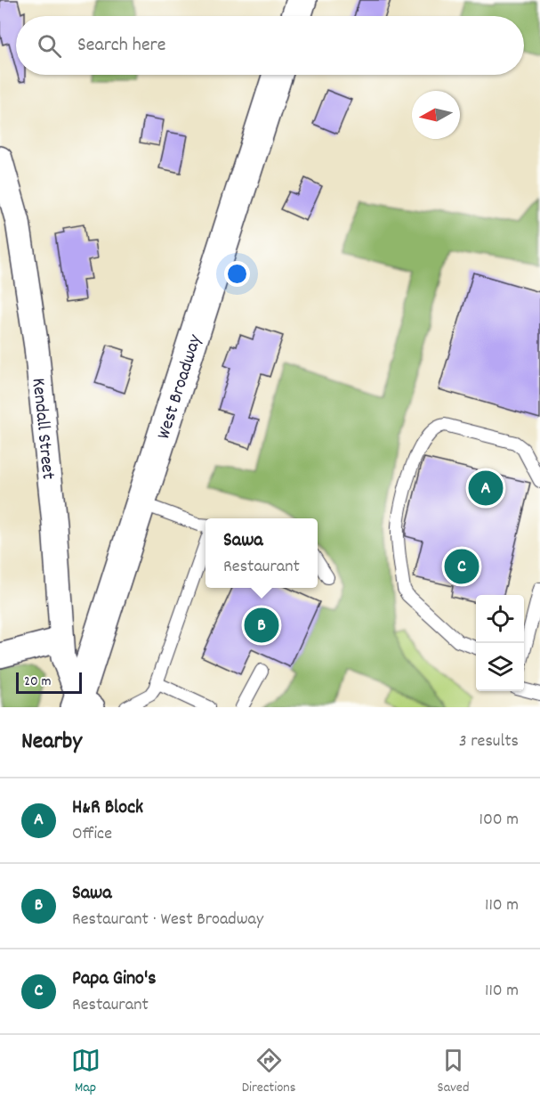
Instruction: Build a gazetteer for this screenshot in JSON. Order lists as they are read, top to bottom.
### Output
{
  "streets": {
    "main road": ["West Broadway"],
    "street": ["Kendall Street"]
  },
  "crossings": [
    ["West Broadway", "Kendall Street"]
  ],
  "scale_bar": "20 m",
  "north": "left",
  "page": {
    "search": "Search here",
    "pins": ["A", "C", "B"],
    "popup": ["Sawa", "Restaurant"],
    "scale": "20 m",
    "heading": ["Nearby", "3 results"],
    "list": [
      {
        "mark": "A",
        "name": "H&R Block",
        "note": "Office",
        "value": "100 m"
      },
      {
        "mark": "B",
        "name": "Sawa",
        "note": "Restaurant · West Broadway",
        "value": "110 m"
      },
      {
        "mark": "C",
        "name": "Papa Gino's",
        "note": "Restaurant",
        "value": "110 m"
      }
    ],
    "nav": ["Map", "Directions", "Saved"]
  }
}
